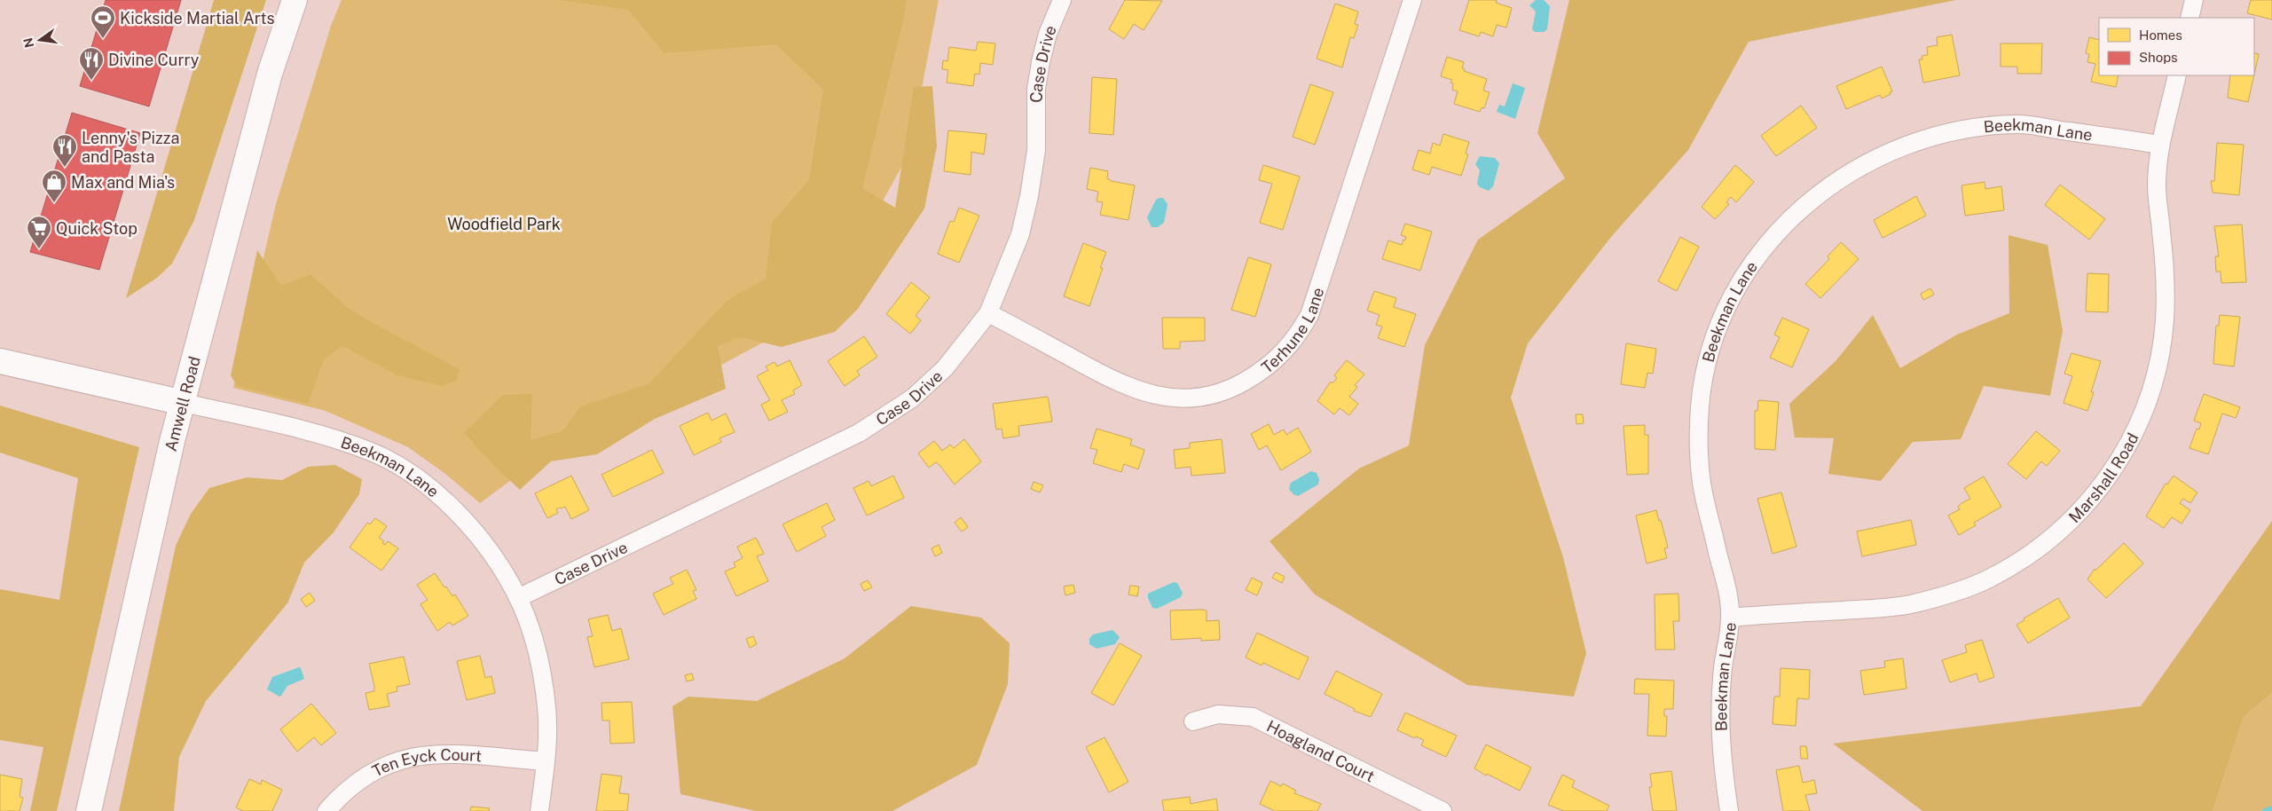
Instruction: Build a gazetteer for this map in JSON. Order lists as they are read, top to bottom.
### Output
{
  "streets": {
    "main road": ["Beekman Lane", "Amwell Road"],
    "street": [
      "Case Drive",
      "Terhune Lane",
      "Marshall Road",
      "Hoagland Court",
      "Ten Eyck Court"
    ]
  },
  "crossings": [
    ["Case Drive", "Beekman Lane"],
    ["Case Drive", "Terhune Lane"],
    ["Beekman Lane", "Amwell Road"],
    ["Beekman Lane", "Marshall Road"],
    ["Beekman Lane", "Ten Eyck Court"]
  ],
  "parks": ["Woodfield Park"],
  "places": {
    "sports": ["Kickside Martial Arts"],
    "restaurant": ["Divine Curry", "Lenny's Pizza and Pasta"],
    "shop": ["Max and Mia's"],
    "supermarket": ["Quick Stop"]
  },
  "legend": ["Homes", "Shops"],
  "north": "left"
}
